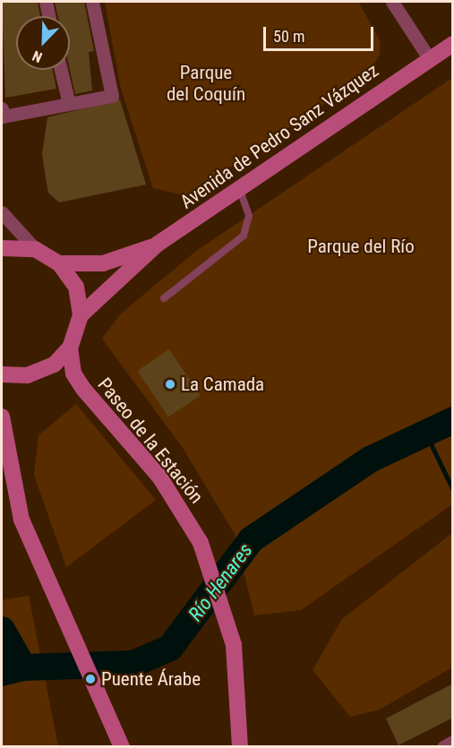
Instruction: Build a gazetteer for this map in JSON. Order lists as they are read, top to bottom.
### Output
{
  "streets": {
    "main road": ["Avenida de Pedro Sanz Vázquez", "Paseo de la Estación"]
  },
  "water": ["Río Henares"],
  "parks": ["Parque del Coquín", "Parque del Río"],
  "places": ["La Camada", "Puente Árabe"],
  "scale_bar": "50 m",
  "north": "bottom left"
}
